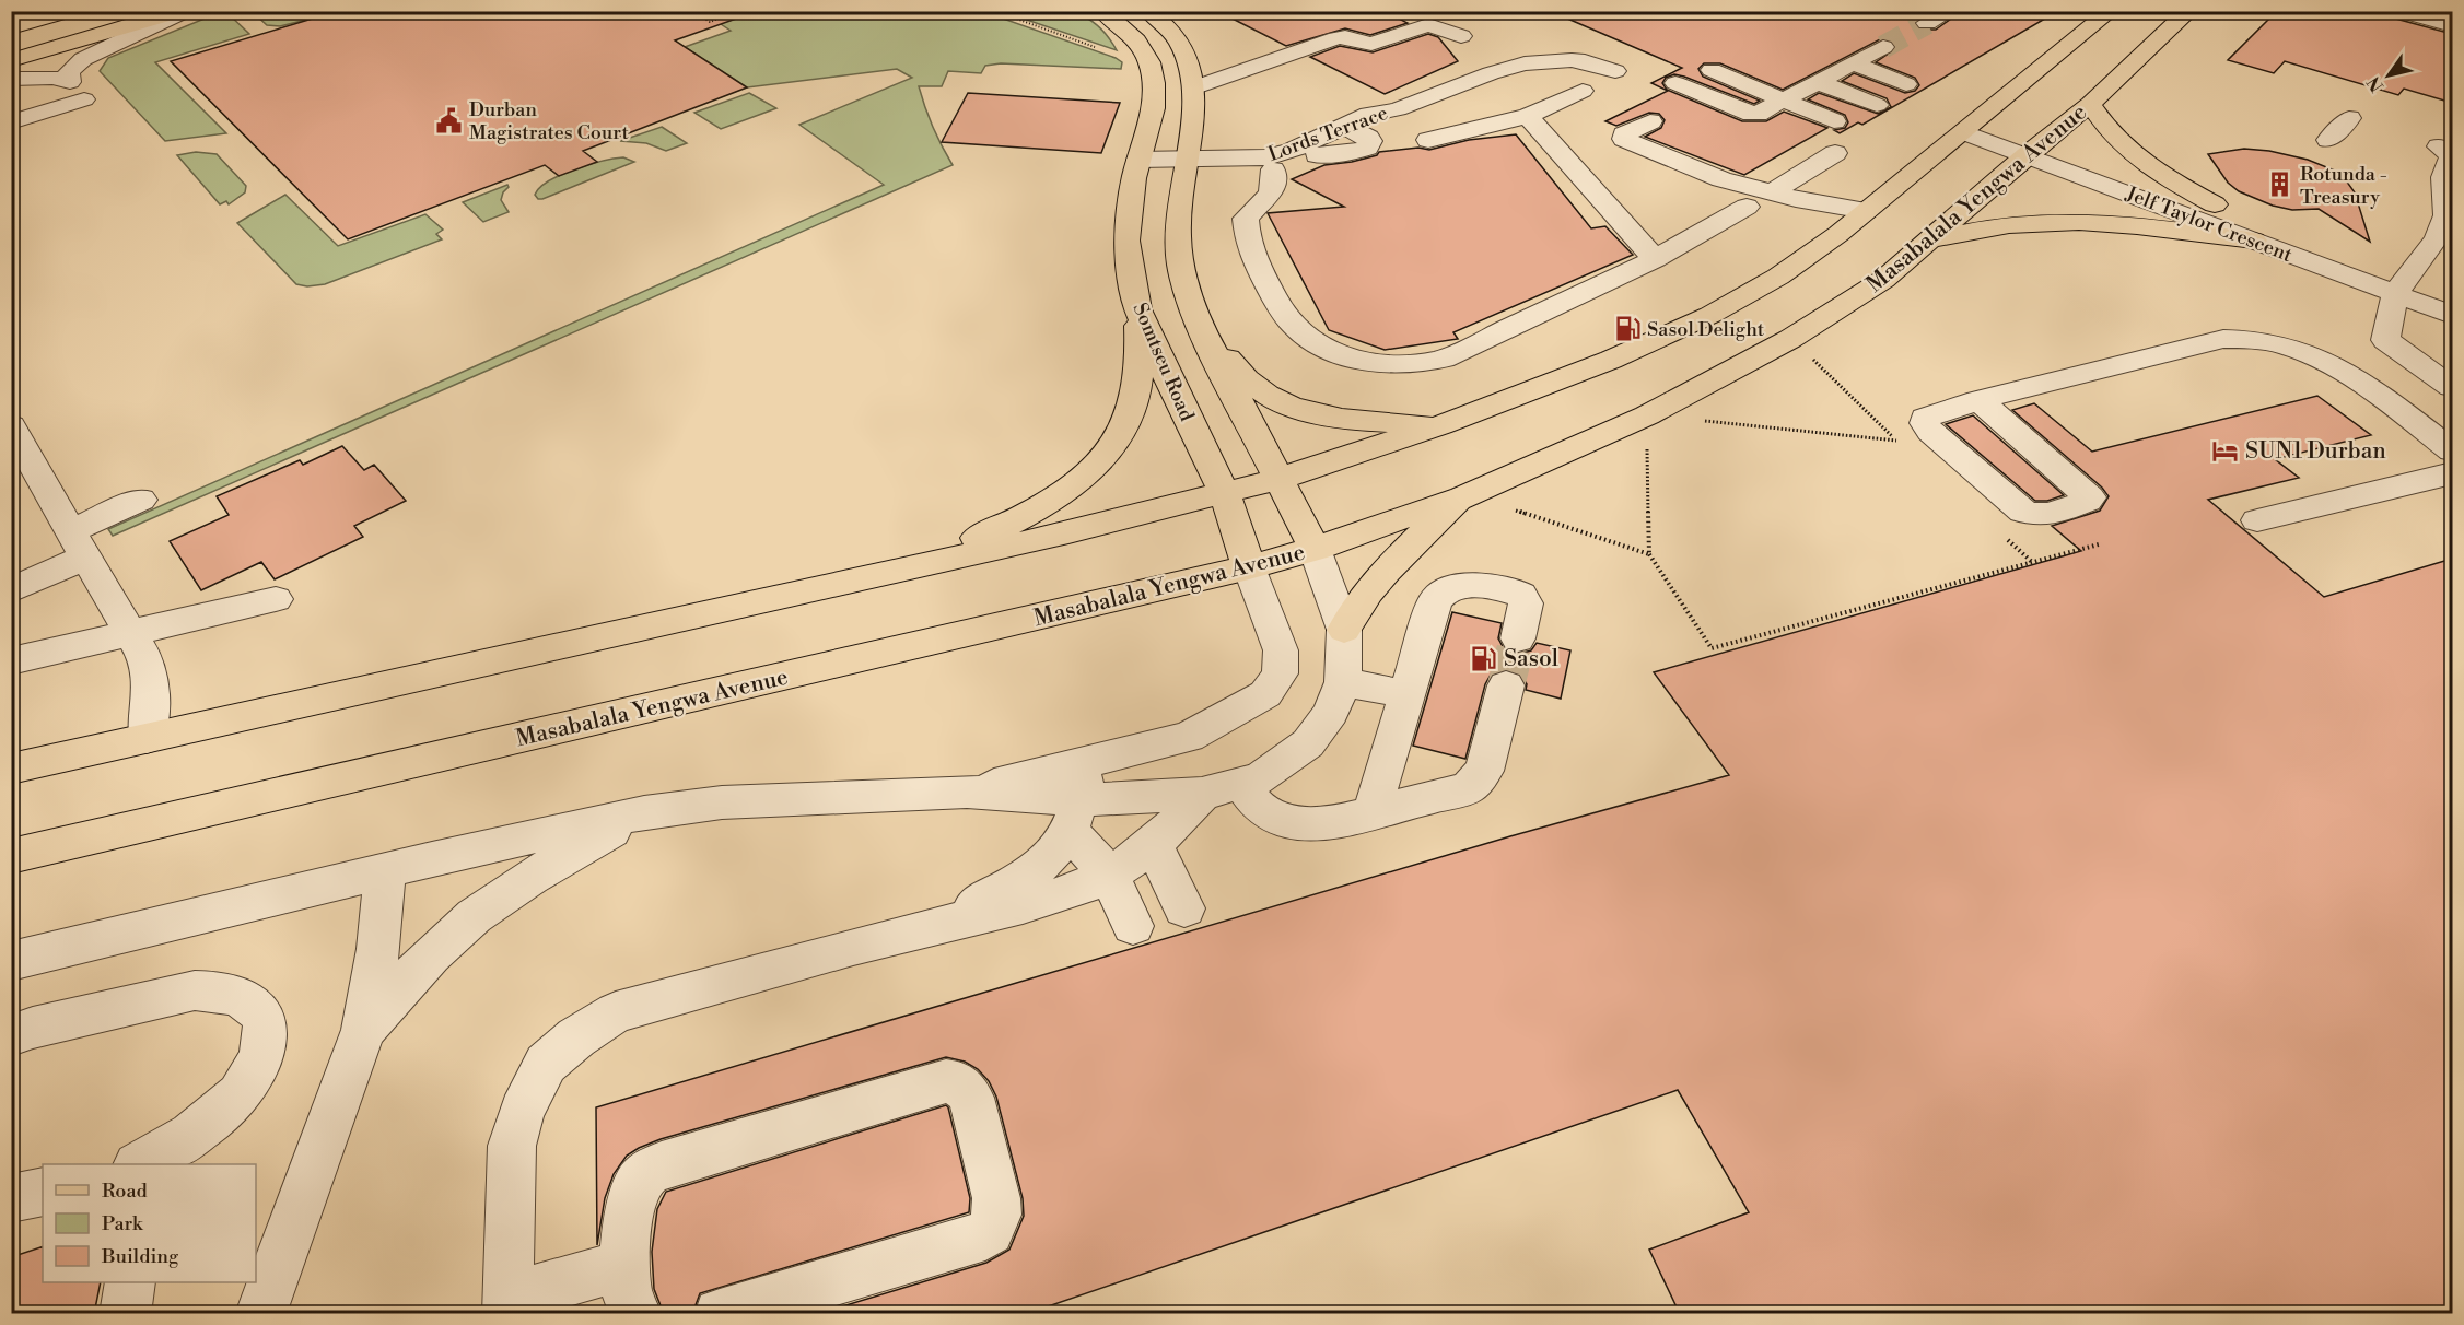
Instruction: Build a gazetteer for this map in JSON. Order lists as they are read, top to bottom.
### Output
{
  "streets": {
    "main road": ["Masabalala Yengwa Avenue", "Somtseu Road"],
    "lane": ["Lords Terrace", "Jelf Taylor Crescent"]
  },
  "crossings": [
    ["Masabalala Yengwa Avenue", "Jelf Taylor Crescent"],
    ["Masabalala Yengwa Avenue", "Somtseu Road"]
  ],
  "places": {
    "public building": ["Durban Magistrates Court"],
    "building": ["Rotunda - Treasury"],
    "fuel station": ["Sasol Delight", "Sasol"],
    "hotel": ["SUN1 Durban"]
  },
  "legend": ["Road", "Park", "Building"],
  "north": "bottom left"
}
